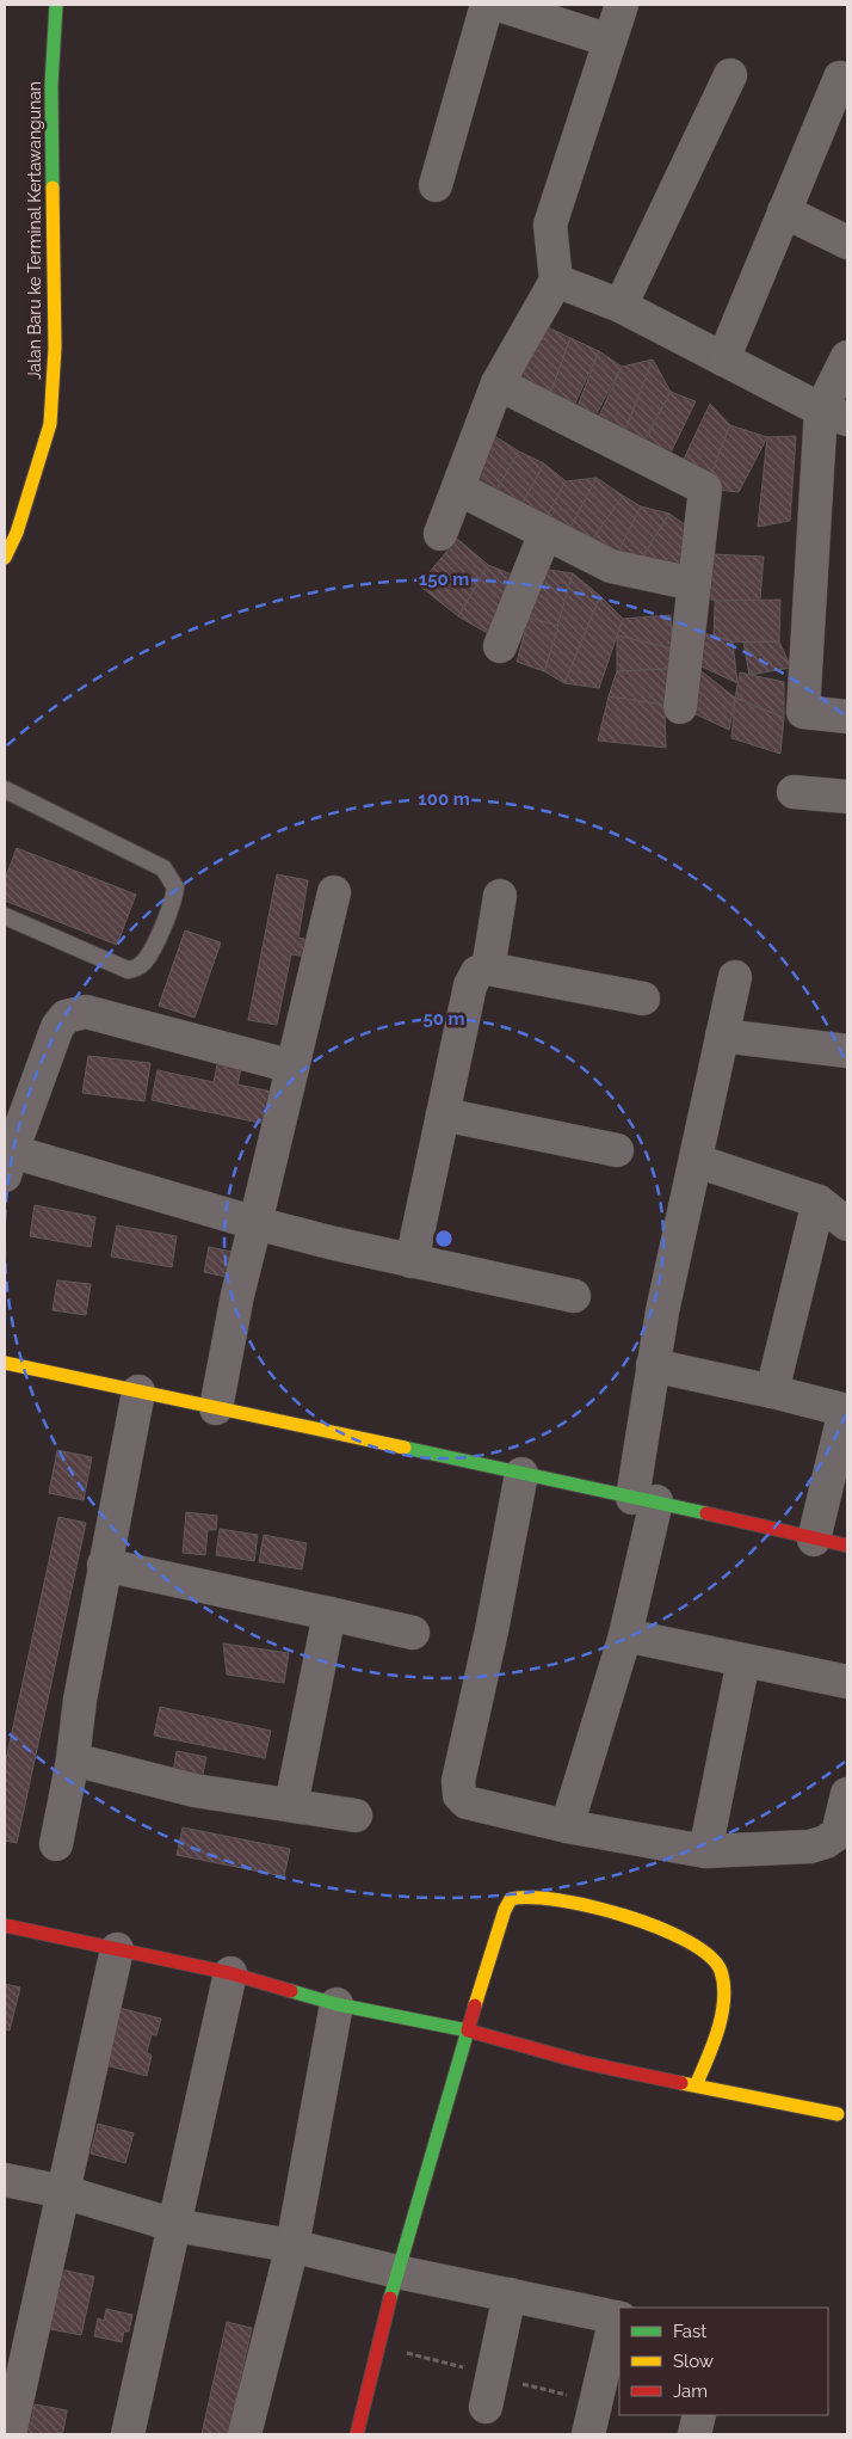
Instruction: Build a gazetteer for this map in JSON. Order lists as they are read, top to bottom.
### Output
{
  "streets": {
    "street": ["Jalan Baru ke Terminal Kertawangunan"]
  },
  "legend": ["Fast", "Slow", "Jam"],
  "rings": ["150 m", "100 m", "50 m"]
}
